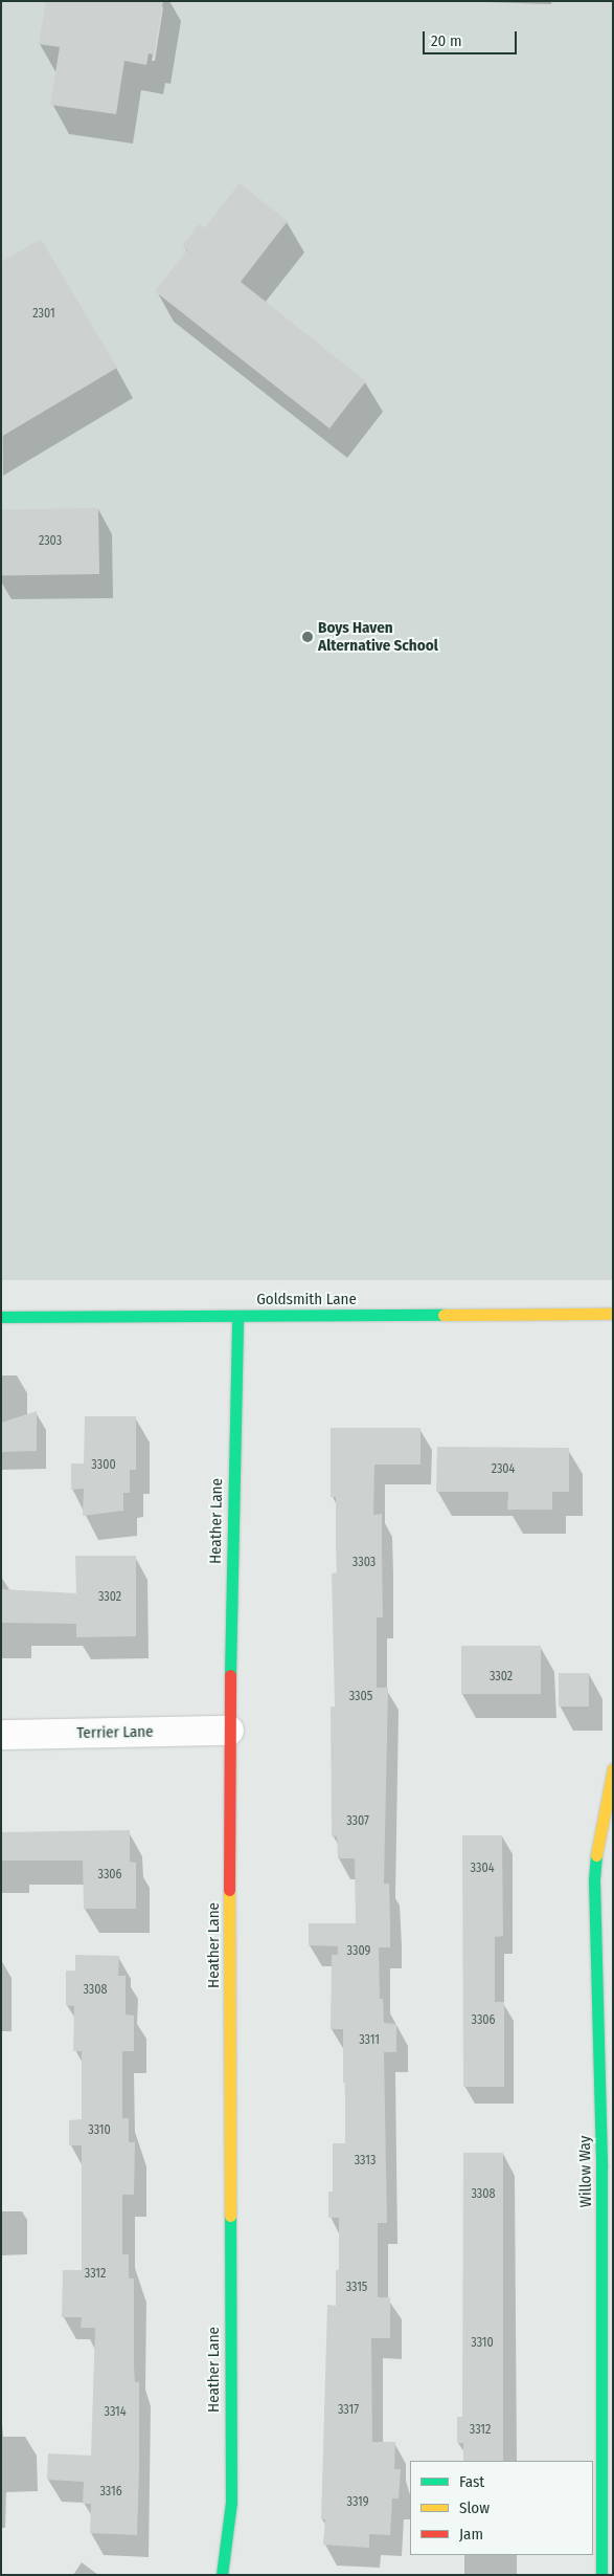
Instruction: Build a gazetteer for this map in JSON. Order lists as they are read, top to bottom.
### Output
{
  "streets": {
    "street": [
      "Goldsmith Lane",
      "Heather Lane",
      "Terrier Lane",
      "Willow Way"
    ]
  },
  "crossings": [
    ["Goldsmith Lane", "Heather Lane"],
    ["Heather Lane", "Terrier Lane"]
  ],
  "places": ["Boys Haven Alternative School"],
  "house_numbers": [
    "2301",
    "2303",
    "3300",
    "2304",
    "3303",
    "3302",
    "3302",
    "3305",
    "3307",
    "3304",
    "3306",
    "3309",
    "3308",
    "3306",
    "3311",
    "3310",
    "3313",
    "3308",
    "3312",
    "3315",
    "3310",
    "3317",
    "3314",
    "3312",
    "3316",
    "3319"
  ],
  "legend": ["Fast", "Slow", "Jam"],
  "scale_bar": "20 m"
}
